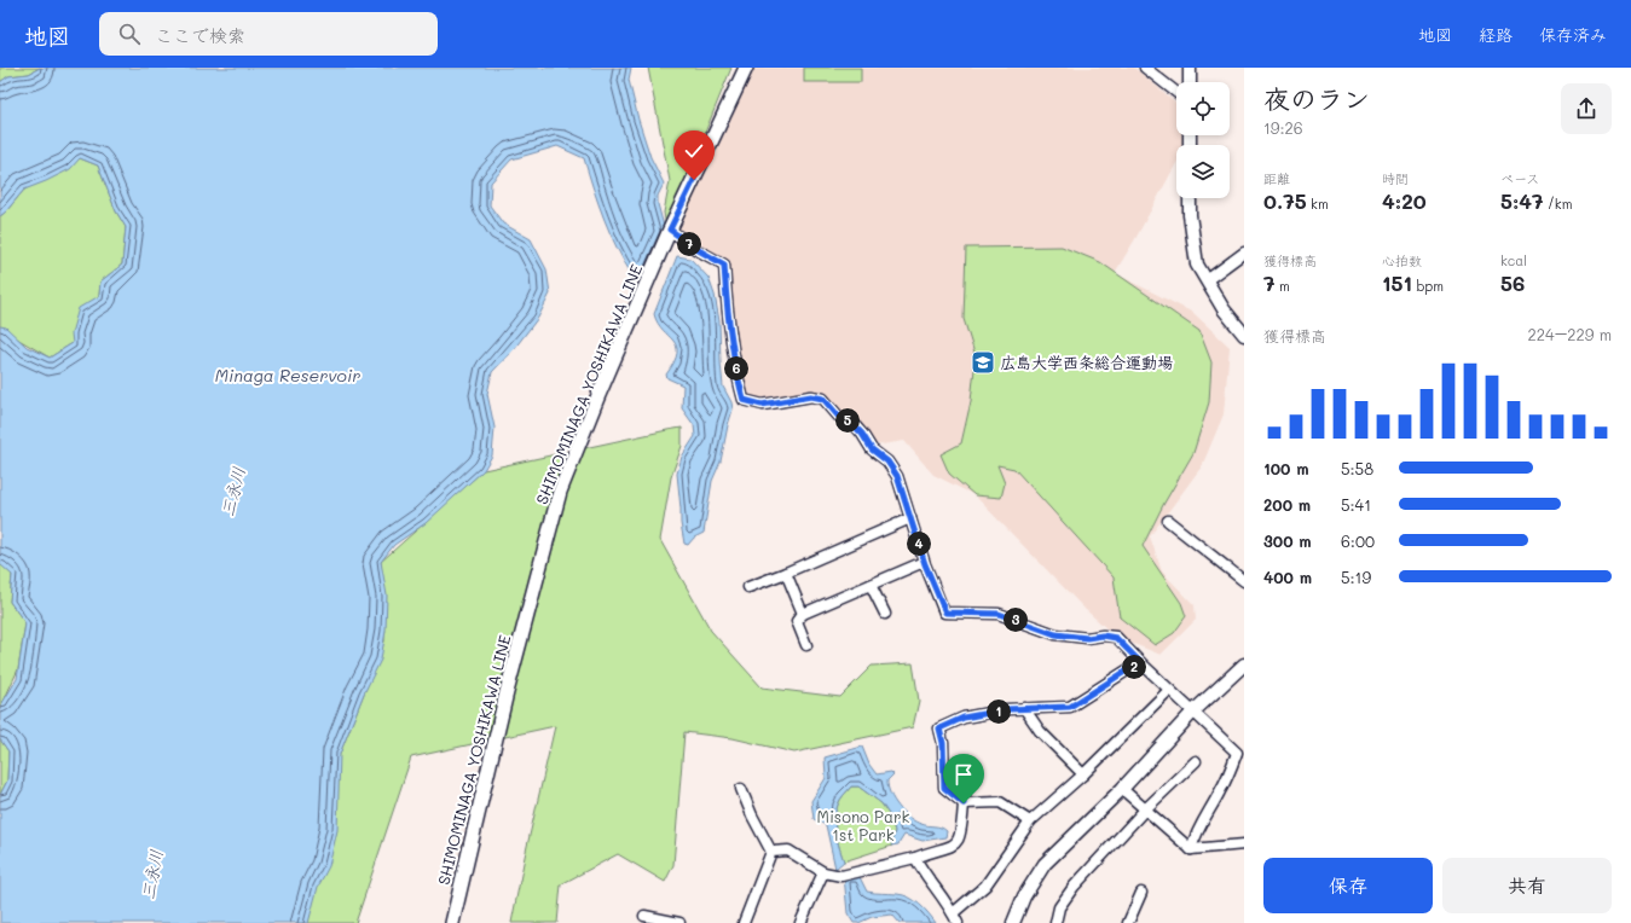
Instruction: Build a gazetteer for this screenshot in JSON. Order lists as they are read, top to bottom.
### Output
{
  "streets": {
    "main road": ["SHIMOMINAGA YOSHIKAWA LINE"]
  },
  "water": ["Minaga Reservoir", "三永川"],
  "parks": ["Misono Park 1st Park"],
  "places": {
    "school or university": ["広島大学西条総合運動場"]
  },
  "page": {
    "header": "地図",
    "search": "ここで検索",
    "nav": ["地図", "経路", "保存済み"],
    "heading": ["夜のラン", "19:26"],
    "stats": [
      ["距離", "0.75 km"],
      ["時間", "4:20"],
      ["ペース", "5:47 /km"],
      ["獲得標高", "7 m"],
      ["心拍数", "151 bpm"],
      ["kcal", "56"]
    ],
    "pins": [
      "7",
      "6",
      "5",
      "4",
      "3",
      "2",
      "1"
    ],
    "chart": ["獲得標高", "224–229 m"],
    "list": [
      {
        "name": "100 m",
        "note": "5:58"
      },
      {
        "name": "200 m",
        "note": "5:41"
      },
      {
        "name": "300 m",
        "note": "6:00"
      },
      {
        "name": "400 m",
        "note": "5:19"
      }
    ],
    "buttons": ["保存", "共有"]
  }
}
